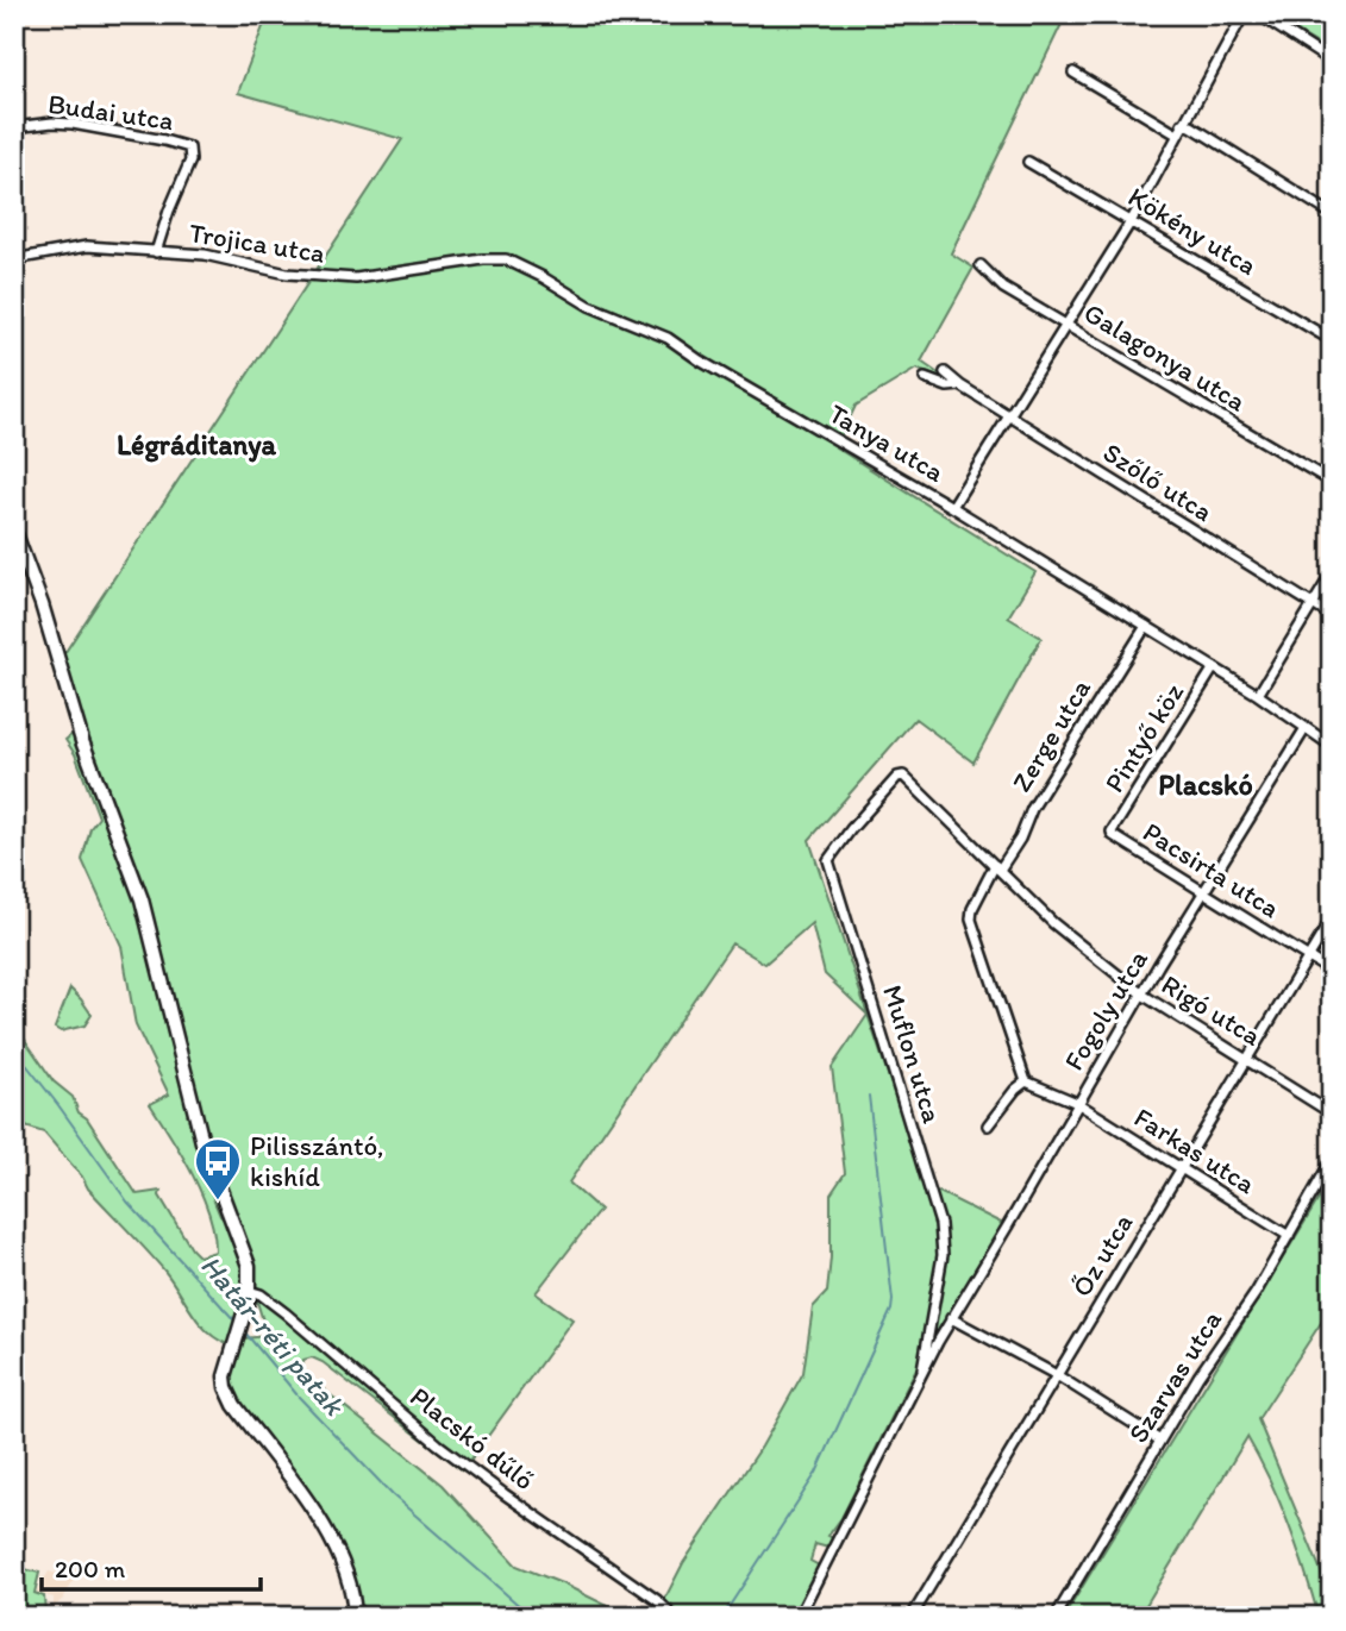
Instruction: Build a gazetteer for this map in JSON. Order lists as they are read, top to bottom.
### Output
{
  "streets": {
    "street": [
      "Budai utca",
      "Kökény utca",
      "Trojica utca",
      "Galagonya utca",
      "Tanya utca",
      "Szőlő utca",
      "Zerge utca",
      "Pintyő köz",
      "Pacsirta utca",
      "Fogoly utca",
      "Rigó utca",
      "Muflon utca",
      "Farkas utca",
      "Őz utca",
      "Szarvas utca",
      "Placskó dűlő"
    ]
  },
  "crossings": [
    ["Budai utca", "Trojica utca"],
    ["Trojica utca", "Tanya utca"],
    ["Tanya utca", "Zerge utca"],
    ["Tanya utca", "Pintyő köz"],
    ["Tanya utca", "Fogoly utca"],
    ["Zerge utca", "Rigó utca"],
    ["Zerge utca", "Farkas utca"],
    ["Pintyő köz", "Pacsirta utca"],
    ["Pacsirta utca", "Fogoly utca"],
    ["Pacsirta utca", "Őz utca"],
    ["Fogoly utca", "Rigó utca"],
    ["Fogoly utca", "Muflon utca"],
    ["Fogoly utca", "Farkas utca"],
    ["Rigó utca", "Muflon utca"],
    ["Rigó utca", "Őz utca"],
    ["Farkas utca", "Őz utca"],
    ["Farkas utca", "Szarvas utca"]
  ],
  "districts": ["Légráditanya", "Placskó"],
  "water": ["Határ-réti patak"],
  "places": {
    "bus stop": ["Pilisszántó, kishíd"]
  },
  "scale_bar": "200 m"
}
